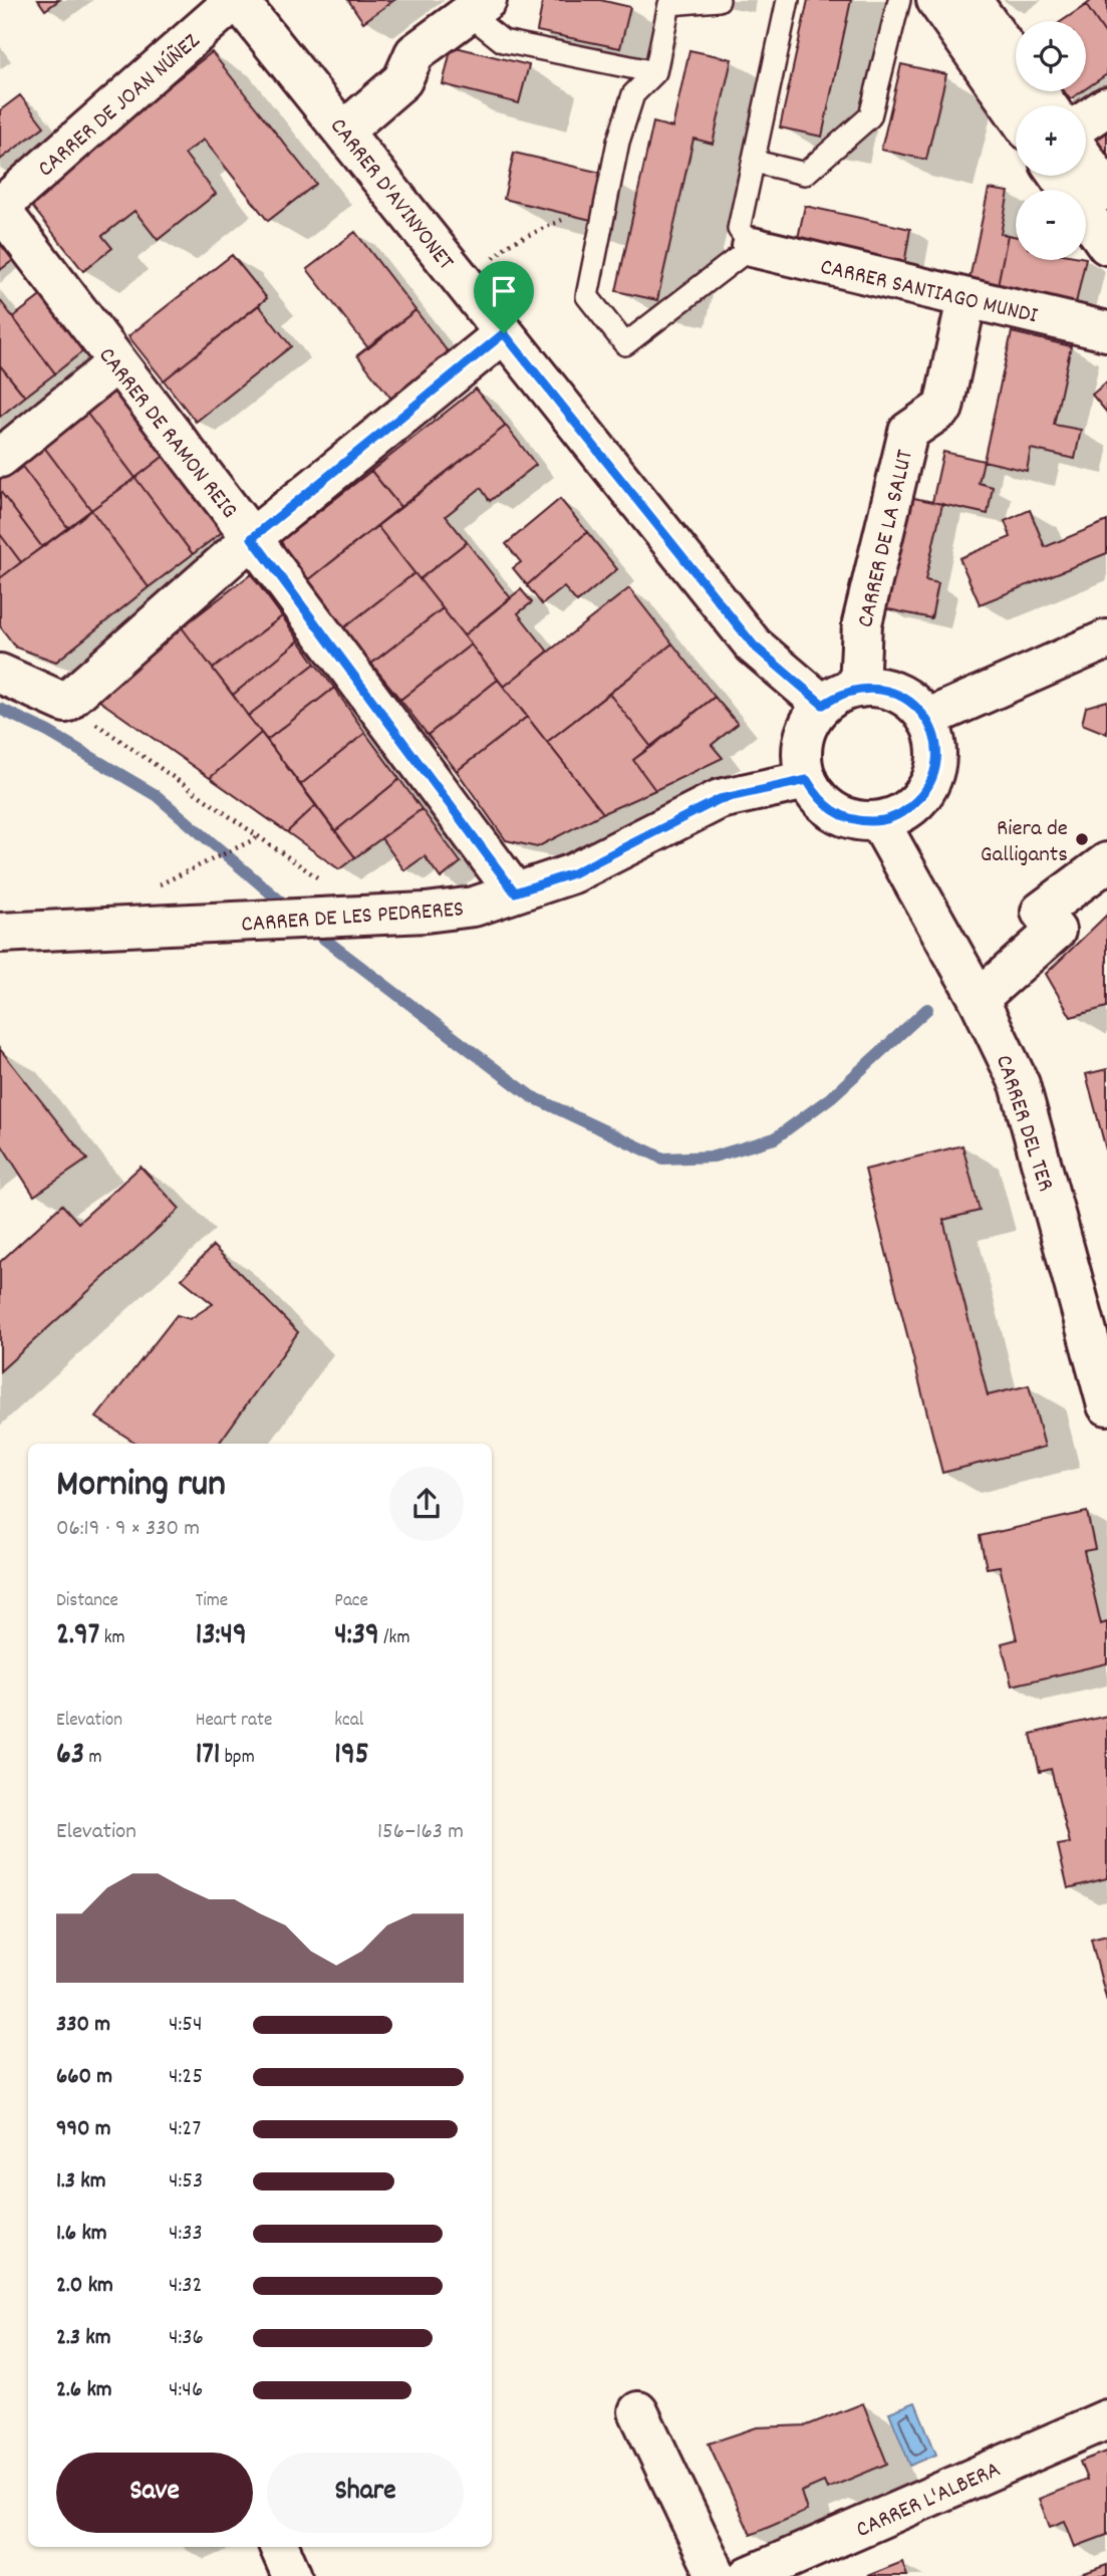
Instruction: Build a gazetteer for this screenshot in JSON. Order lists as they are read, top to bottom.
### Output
{
  "streets": {
    "street": [
      "CARRER DE JOAN NÚÑEZ",
      "CARRER D'AVINYONET",
      "CARRER SANTIAGO MUNDI",
      "CARRER DE RAMON REIG",
      "CARRER DE LA SALUT",
      "CARRER DE LES PEDRERES",
      "CARRER DEL TER",
      "CARRER L'ALBERA"
    ]
  },
  "crossings": [
    ["CARRER DE JOAN NÚÑEZ", "CARRER D'AVINYONET"],
    ["CARRER DE JOAN NÚÑEZ", "CARRER DE RAMON REIG"],
    ["CARRER D'AVINYONET", "CARRER DE LA SALUT"],
    ["CARRER D'AVINYONET", "CARRER DE LES PEDRERES"],
    ["CARRER D'AVINYONET", "CARRER DEL TER"],
    ["CARRER SANTIAGO MUNDI", "CARRER DE LA SALUT"],
    ["CARRER DE RAMON REIG", "CARRER DE LES PEDRERES"],
    ["CARRER DE LA SALUT", "CARRER DE LES PEDRERES"],
    ["CARRER DE LA SALUT", "CARRER DEL TER"],
    ["CARRER DE LES PEDRERES", "CARRER DEL TER"]
  ],
  "places": ["Riera de Galligants"],
  "page": {
    "map_buttons": ["+", "−"],
    "heading": ["Morning run", "06:19 · 9 × 330 m"],
    "stats": [
      ["Distance", "2.97 km"],
      ["Time", "13:49"],
      ["Pace", "4:39 /km"],
      ["Elevation", "63 m"],
      ["Heart rate", "171 bpm"],
      ["kcal", "195"]
    ],
    "chart": ["Elevation", "156–163 m"],
    "list": [
      {
        "name": "330 m",
        "note": "4:54"
      },
      {
        "name": "660 m",
        "note": "4:25"
      },
      {
        "name": "990 m",
        "note": "4:27"
      },
      {
        "name": "1.3 km",
        "note": "4:53"
      },
      {
        "name": "1.6 km",
        "note": "4:33"
      },
      {
        "name": "2.0 km",
        "note": "4:32"
      },
      {
        "name": "2.3 km",
        "note": "4:36"
      },
      {
        "name": "2.6 km",
        "note": "4:46"
      }
    ],
    "buttons": ["Save", "Share"]
  }
}
